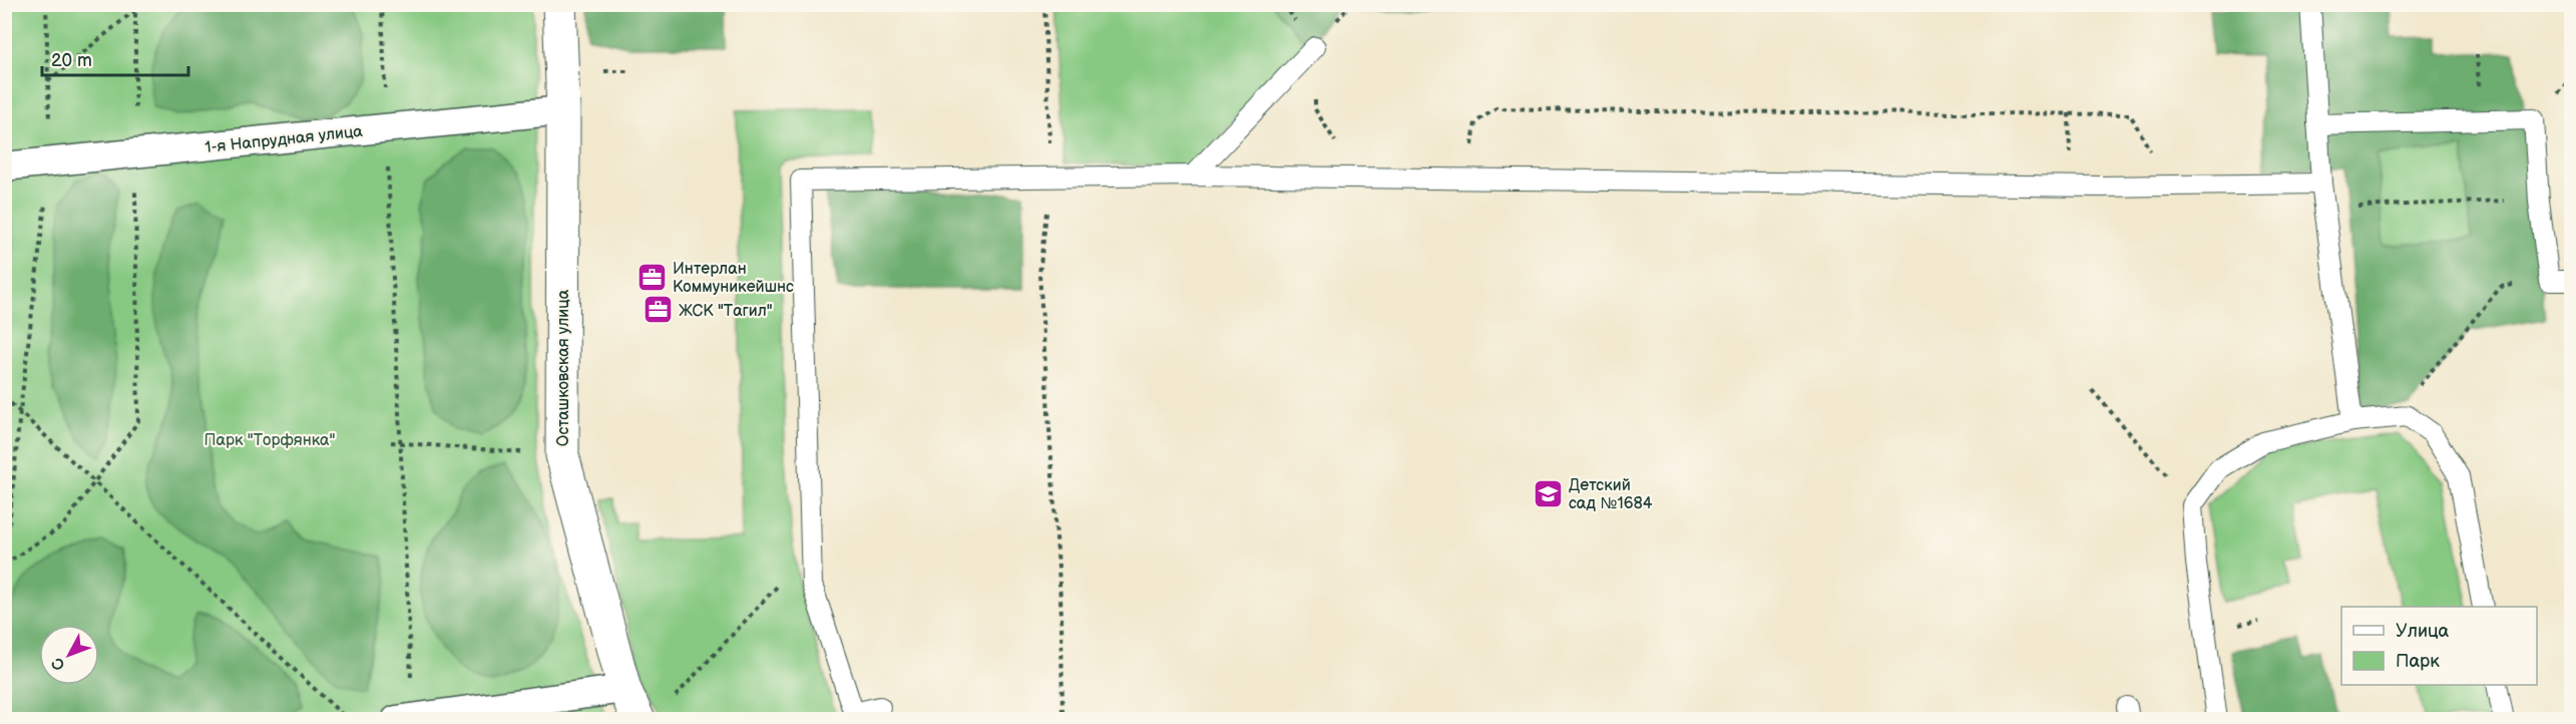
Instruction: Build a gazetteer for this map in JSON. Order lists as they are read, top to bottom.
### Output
{
  "streets": {
    "street": ["1-я Напрудная улица", "Осташковская улица"]
  },
  "crossings": [
    ["1-я Напрудная улица", "Осташковская улица"]
  ],
  "parks": ["Парк \"Торфянка\""],
  "places": {
    "office": ["Интерлан Коммуникейшнс", "ЖСК \"Тагил\""],
    "school or university": ["Детский сад №1684"]
  },
  "legend": ["Улица", "Парк"],
  "scale_bar": "20 m",
  "north": "bottom left"
}
